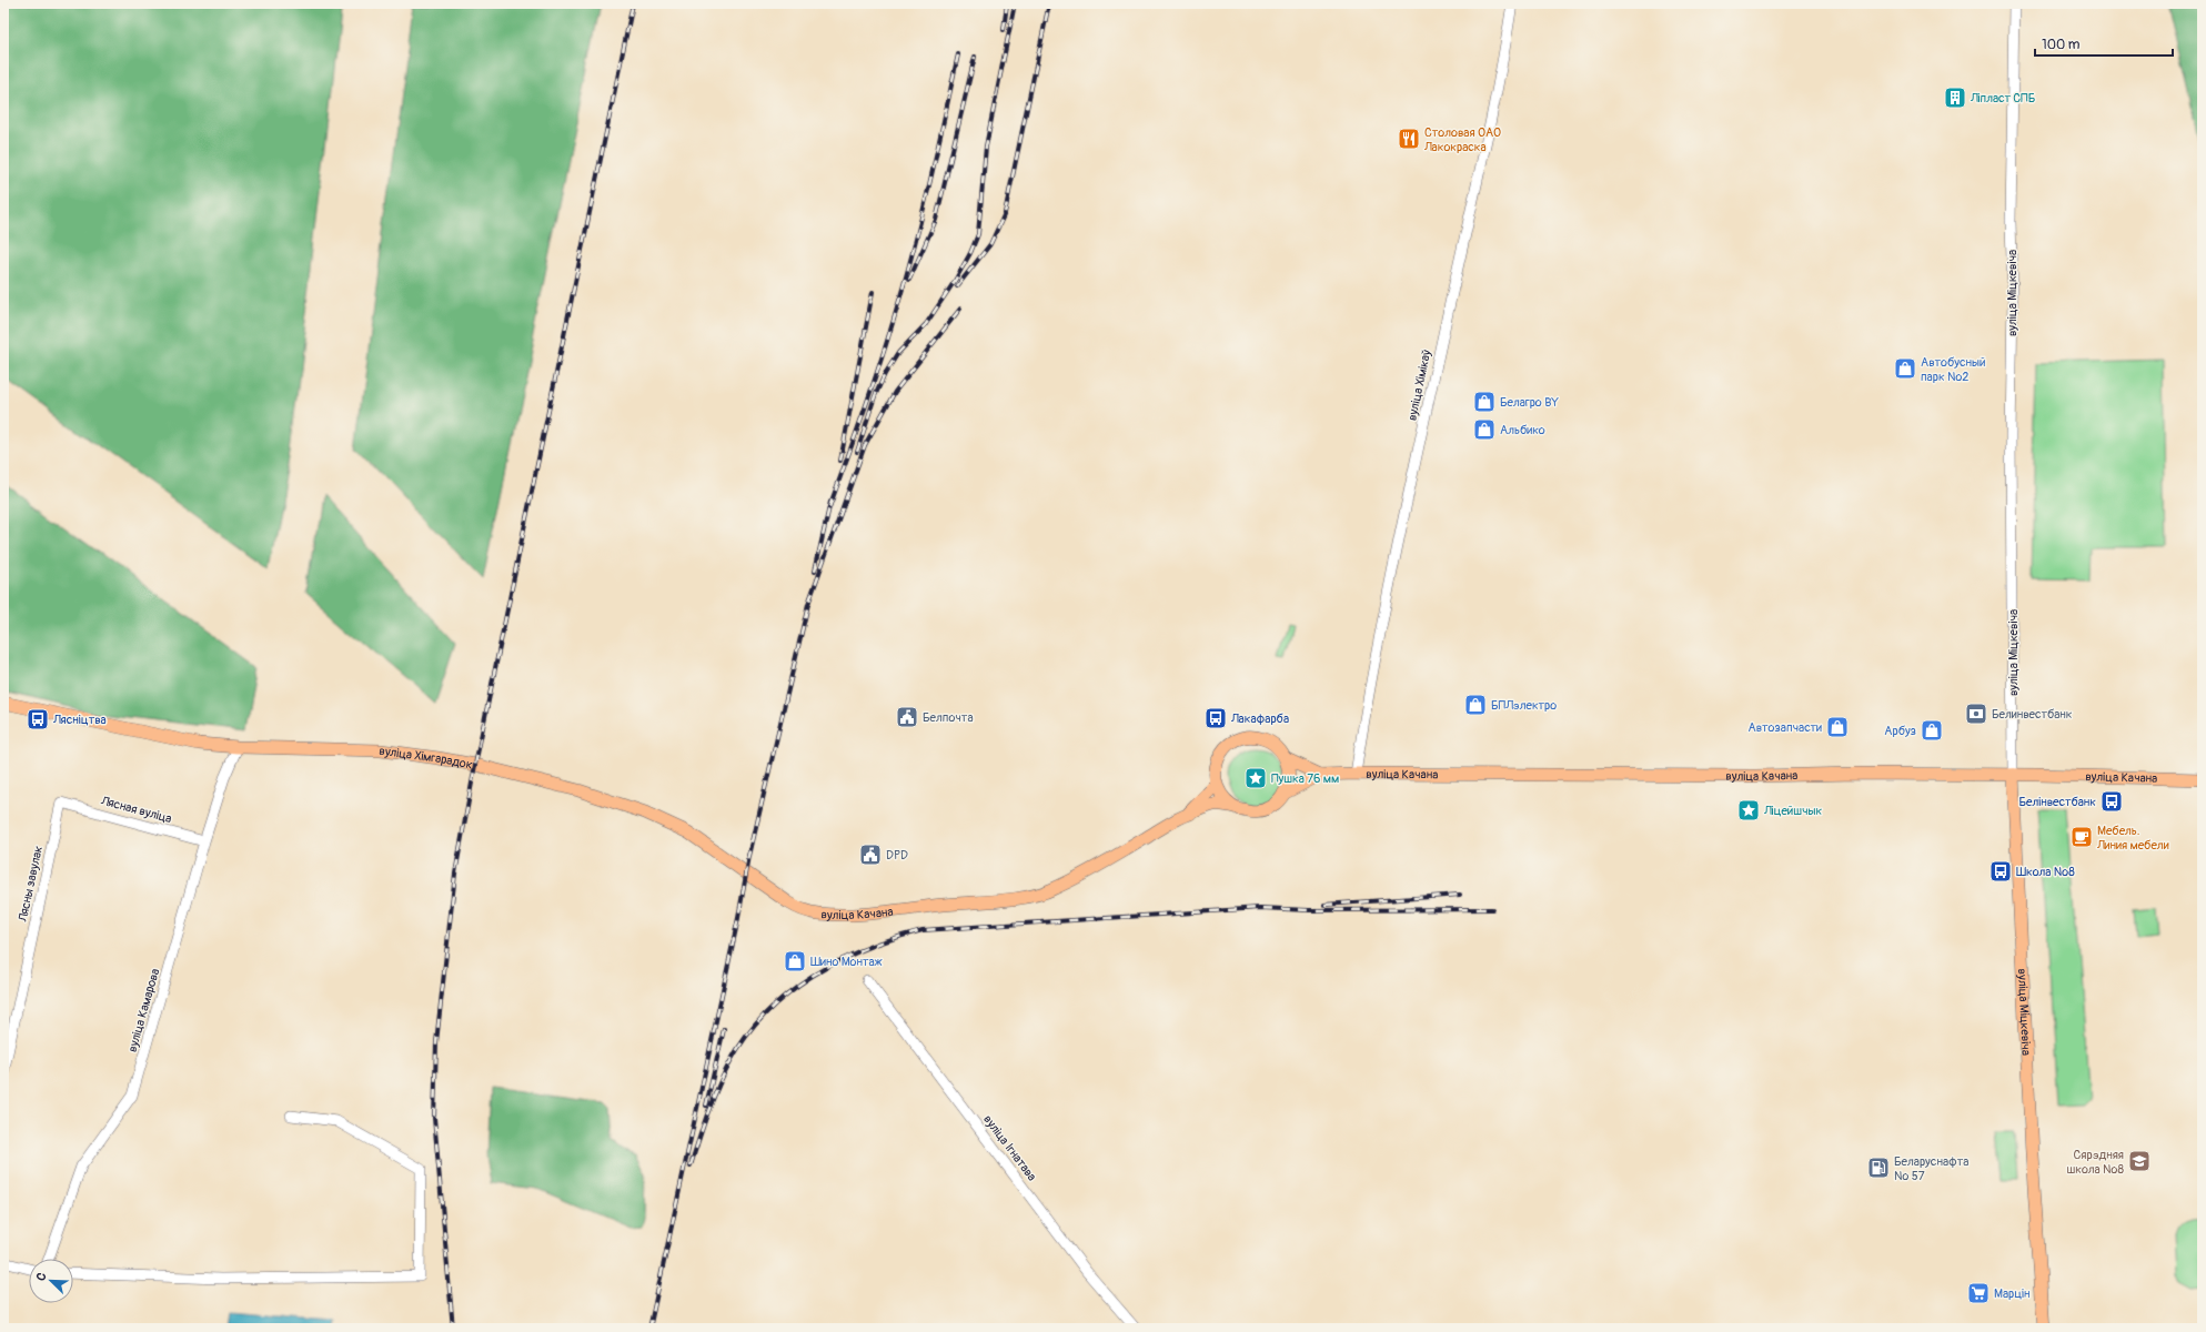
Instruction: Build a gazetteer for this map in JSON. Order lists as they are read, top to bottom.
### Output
{
  "streets": {
    "main road": ["вуліца Міцкевіча", "вуліца Хімгарадок", "вуліца Качана"],
    "street": [
      "вуліца Хімікаў",
      "Лясная вуліца",
      "Лясны завулак",
      "вуліца Камарова",
      "вуліца Ігнатава"
    ]
  },
  "crossings": [
    ["вуліца Міцкевіча", "вуліца Качана"],
    ["вуліца Хімікаў", "вуліца Качана"],
    ["вуліца Хімгарадок", "вуліца Качана"],
    ["вуліца Хімгарадок", "вуліца Камарова"],
    ["Лясная вуліца", "Лясны завулак"],
    ["Лясная вуліца", "вуліца Камарова"]
  ],
  "places": {
    "building": ["Ліпласт СПБ"],
    "restaurant": ["Столовая ОАО Лакокраска"],
    "shop": [
      "Автобусный парк №2",
      "Белагро BY",
      "Альбико",
      "БПЛэлектро",
      "Автозапчасти",
      "Арбуз",
      "Шино Монтаж"
    ],
    "bank": ["Белинвестбанк"],
    "public building": ["Белпочта", "DPD"],
    "bus stop": [
      "Лакафарба",
      "Лясніцтва",
      "Белінвестбанк",
      "Школа №8"
    ],
    "place": ["Пушка 76 мм", "Ліцейшчык"],
    "cafe": ["Мебель. Линия мебели"],
    "school or university": ["Сярэдняя школа №8"],
    "fuel station": ["Беларуснафта № 57"],
    "supermarket": ["Марцін"]
  },
  "scale_bar": "100 m",
  "north": "top left"
}
